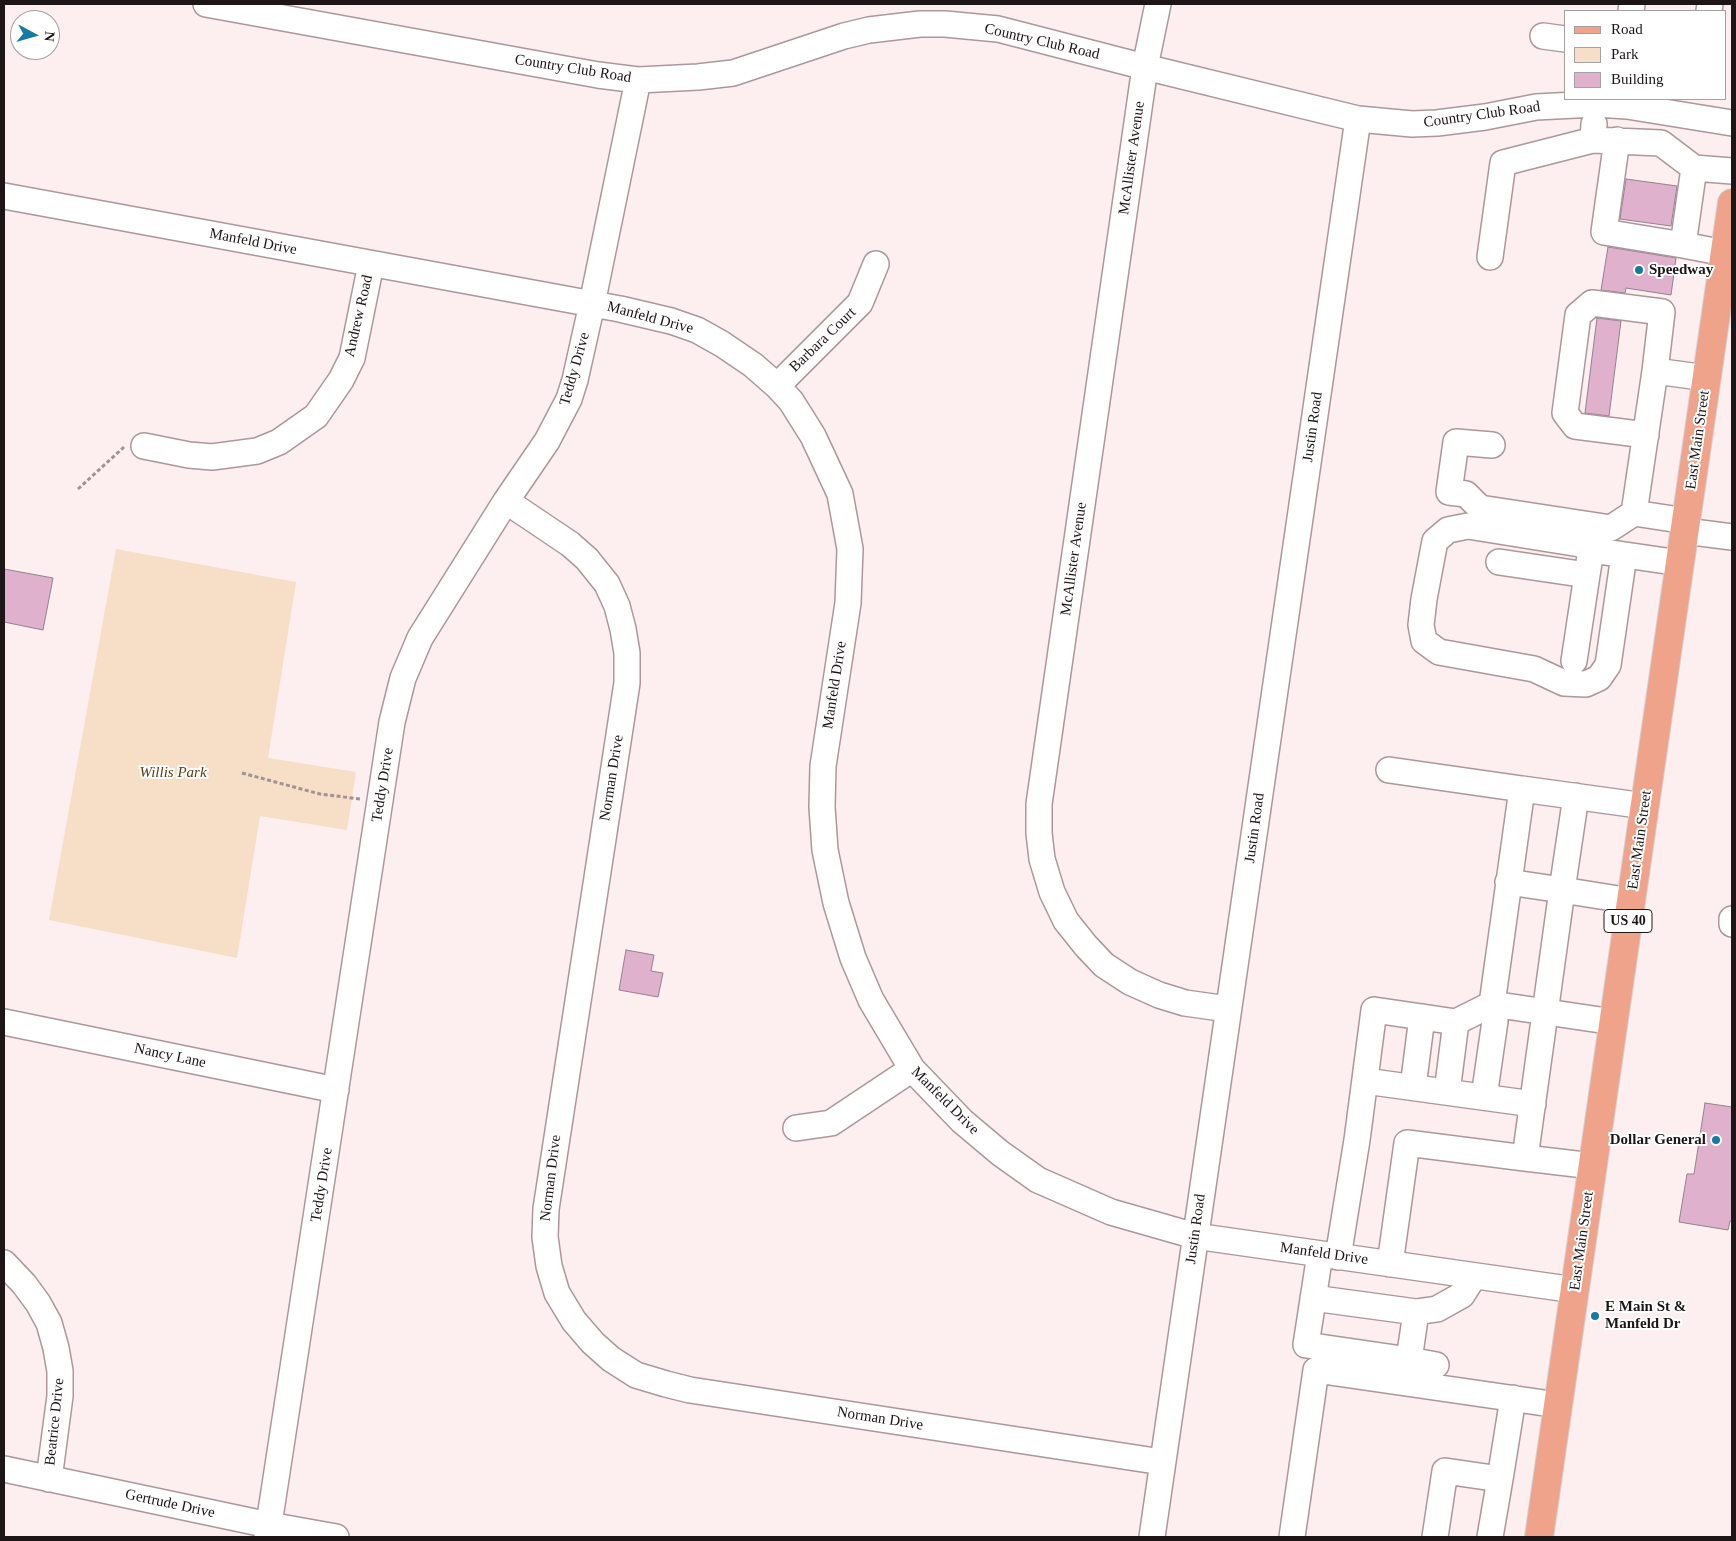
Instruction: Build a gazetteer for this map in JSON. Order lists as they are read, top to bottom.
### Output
{
  "streets": {
    "main road": ["East Main Street", "US 40"],
    "street": [
      "Country Club Road",
      "McAllister Avenue",
      "Manfeld Drive",
      "Andrew Road",
      "Barbara Court",
      "Teddy Drive",
      "Justin Road",
      "Norman Drive",
      "Nancy Lane",
      "Beatrice Drive",
      "Gertrude Drive"
    ]
  },
  "crossings": [
    ["Country Club Road", "McAllister Avenue"],
    ["Country Club Road", "Teddy Drive"],
    ["Country Club Road", "Justin Road"],
    ["McAllister Avenue", "Justin Road"],
    ["Manfeld Drive", "Andrew Road"],
    ["Manfeld Drive", "Barbara Court"],
    ["Manfeld Drive", "Teddy Drive"],
    ["Manfeld Drive", "Justin Road"],
    ["Manfeld Drive", "East Main Street"],
    ["Teddy Drive", "Norman Drive"],
    ["Teddy Drive", "Nancy Lane"],
    ["Teddy Drive", "Gertrude Drive"],
    ["Justin Road", "Norman Drive"],
    ["Beatrice Drive", "Gertrude Drive"]
  ],
  "parks": ["Willis Park"],
  "places": ["Speedway", "Dollar General", "E Main St & Manfeld Dr"],
  "legend": ["Road", "Park", "Building"],
  "north": "right"
}
